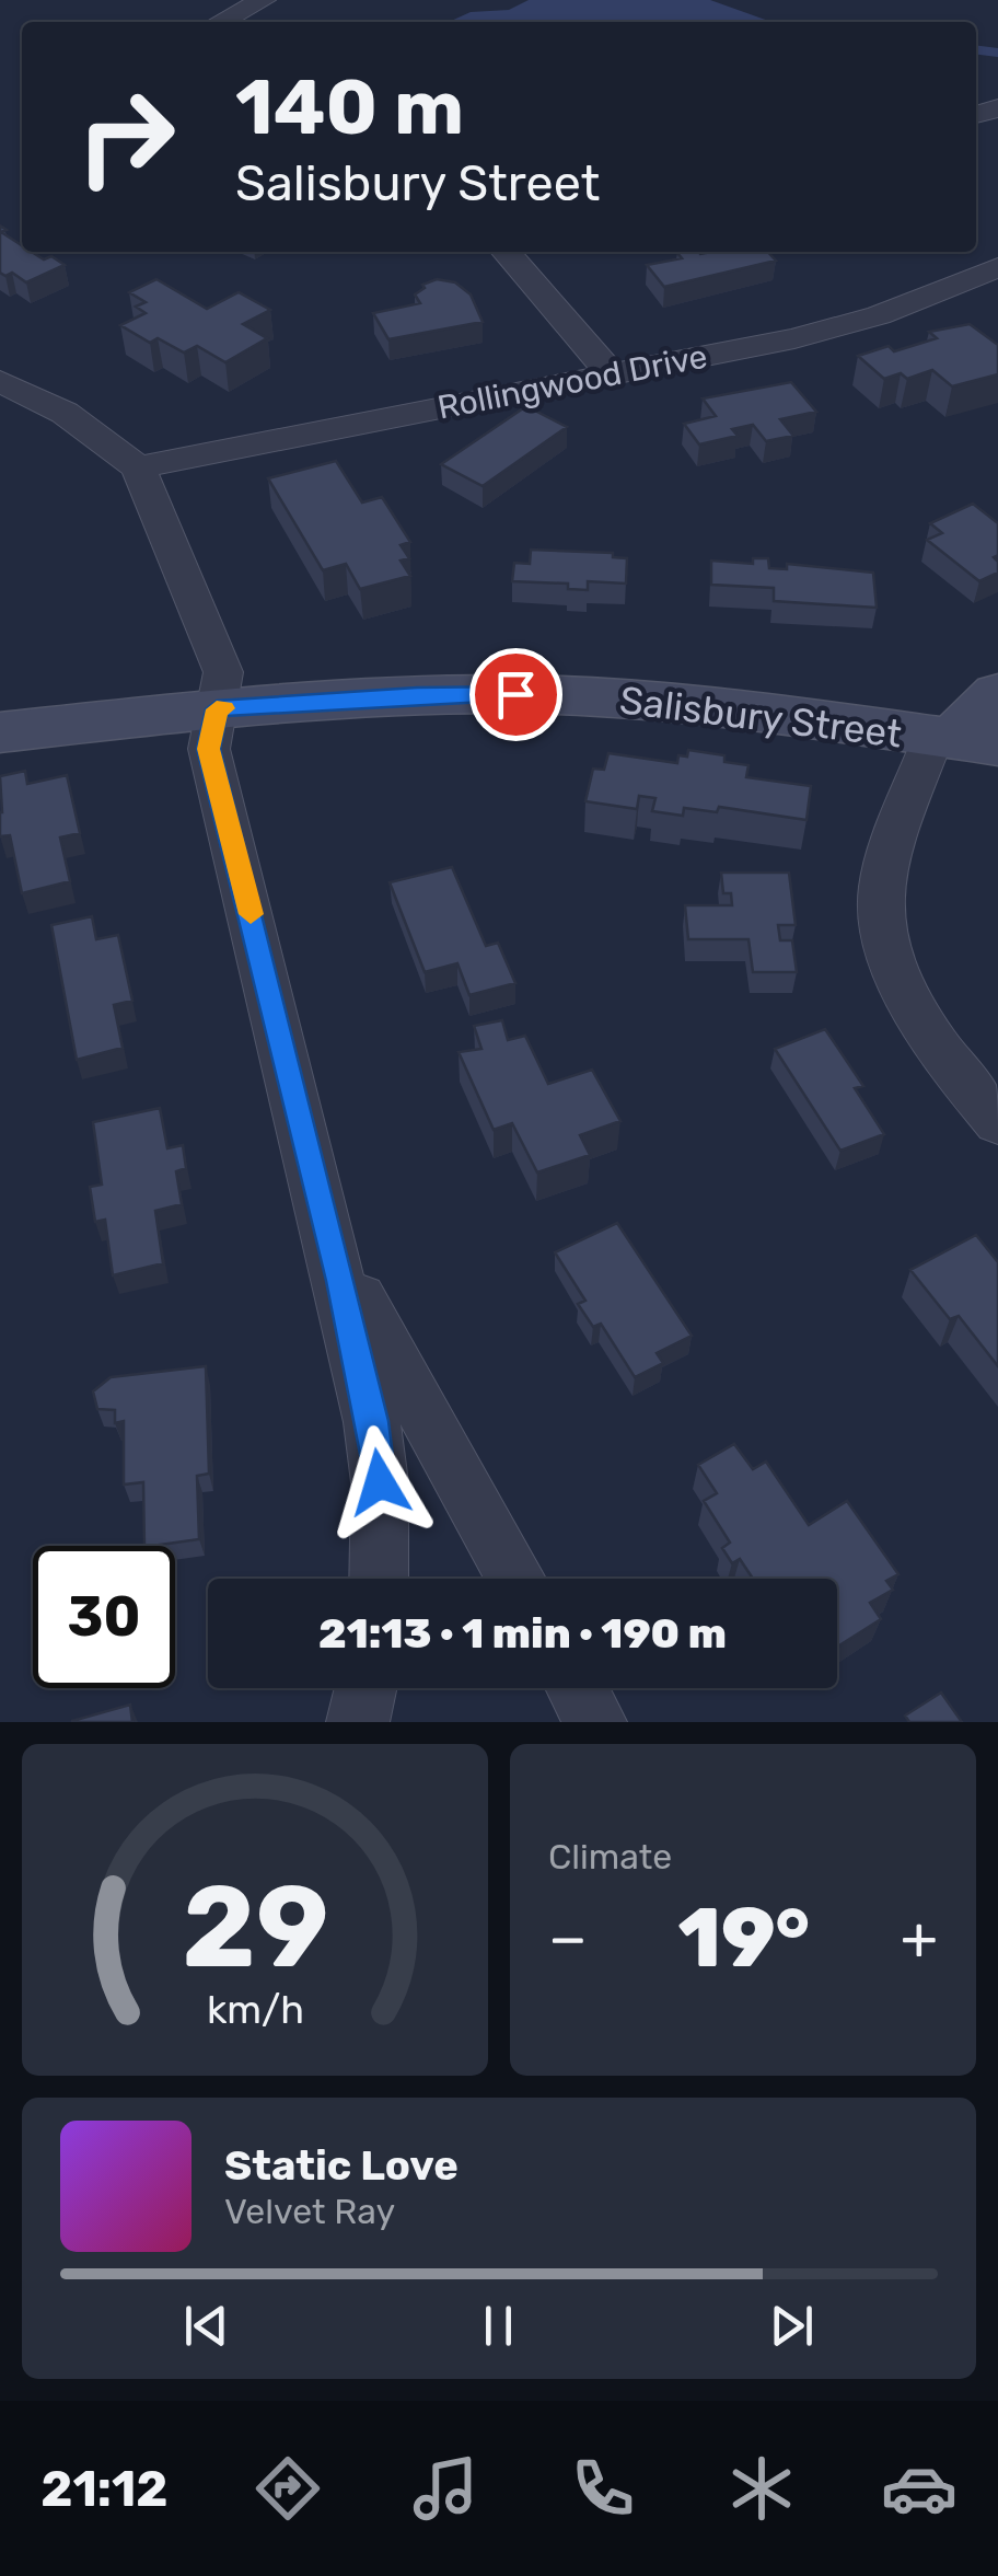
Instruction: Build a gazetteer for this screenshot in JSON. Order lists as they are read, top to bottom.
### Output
{
  "streets": {
    "main road": ["Salisbury Street"],
    "street": ["Rollingwood Drive"]
  },
  "page": {
    "turn": ["140 m", "Salisbury Street"],
    "limit": "30",
    "trip": "21:13 · 1 min · 190 m",
    "tile": "Climate",
    "heat": ["−", "19°", "+"],
    "song": ["Static Love", "Velvet Ray"],
    "tabs": "21:12",
    "gauge": ["29", "km/h"]
  }
}
